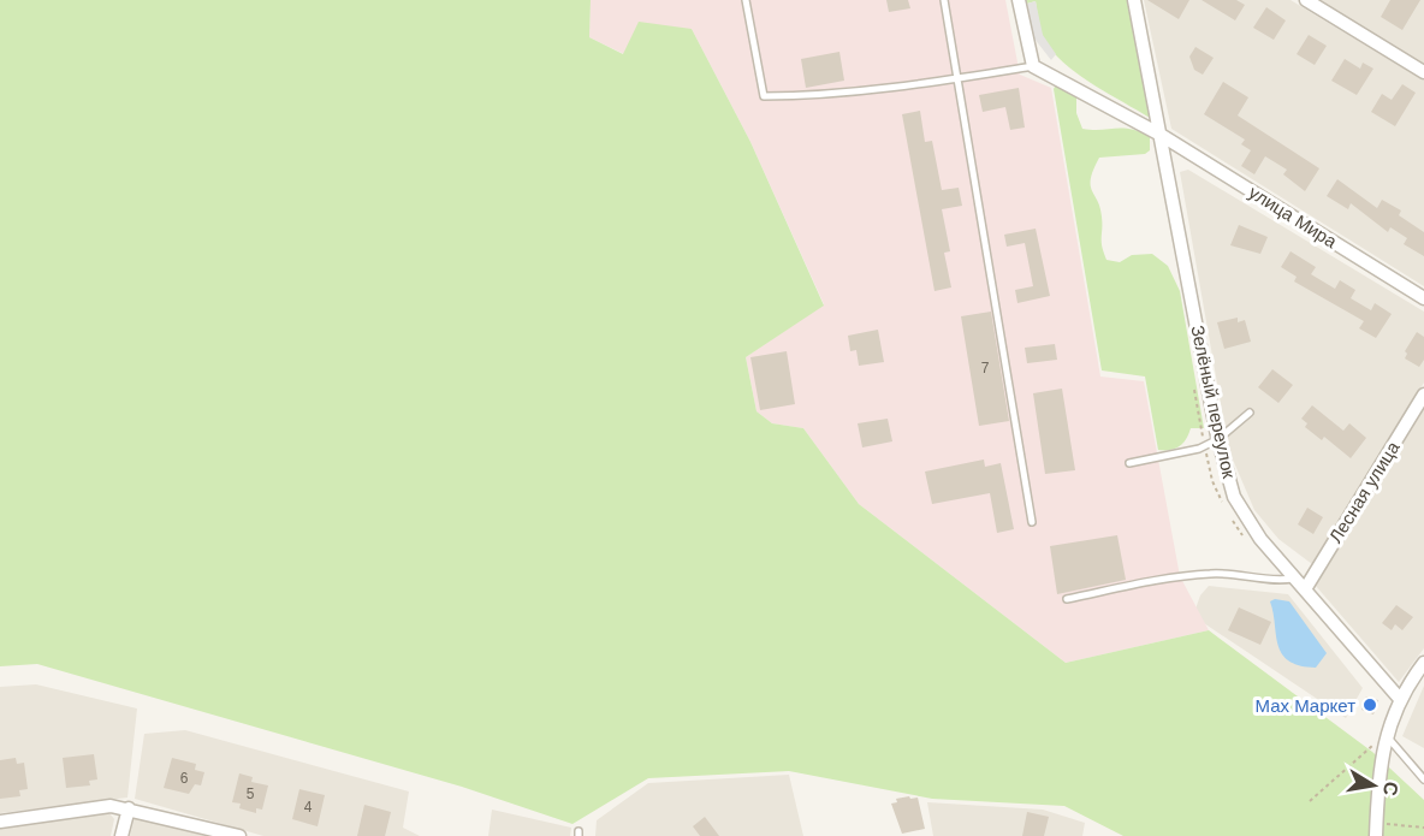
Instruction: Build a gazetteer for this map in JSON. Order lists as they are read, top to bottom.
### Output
{
  "streets": {
    "street": ["улица Мира", "Зелёный переулок", "Лесная улица"]
  },
  "crossings": [
    ["улица Мира", "Зелёный переулок"],
    ["Зелёный переулок", "Лесная улица"]
  ],
  "places": ["Мах Маркет"],
  "house_numbers": [
    "7",
    "6",
    "5",
    "4"
  ],
  "north": "right"
}
